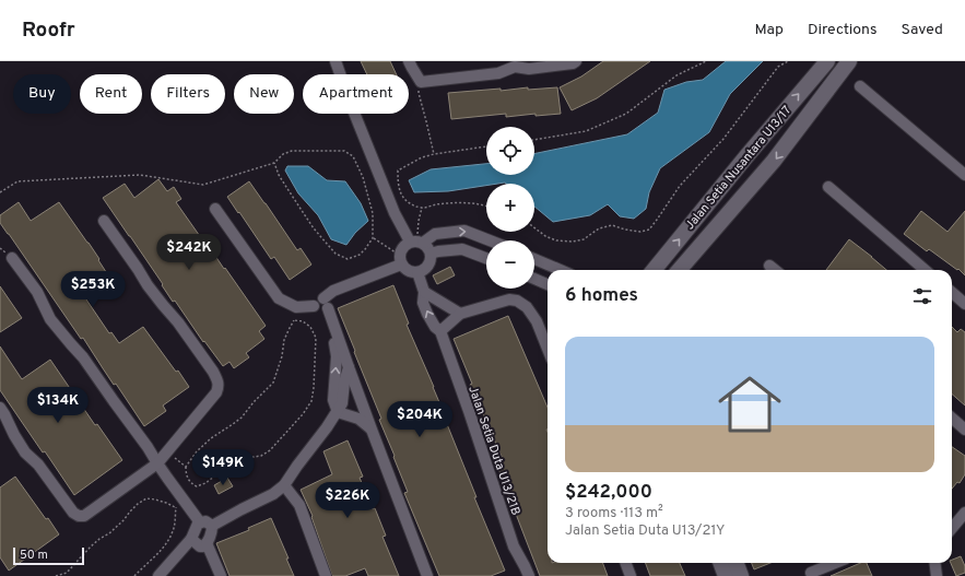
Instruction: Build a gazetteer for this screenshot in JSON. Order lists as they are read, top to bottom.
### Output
{
  "streets": {
    "main road": ["Jalan Setia Nusantara U13/17"],
    "street": ["Jalan Setia Duta U13/21B"]
  },
  "scale_bar": "50 m",
  "page": {
    "header": "Roofr",
    "nav": ["Map", "Directions", "Saved"],
    "chip": [
      "Buy",
      "Rent",
      "Filters",
      "New",
      "Apartment"
    ],
    "map_buttons": ["+", "−"],
    "price": [
      "$242K",
      "$253K",
      "$134K",
      "$204K",
      "$149K",
      "$226K"
    ],
    "heading": "6 homes",
    "list": [
      {
        "name": "$242,000",
        "note": "3 rooms · 113 m² · Jalan Setia Duta U13/21Y"
      }
    ],
    "scale": "50 m"
  }
}
